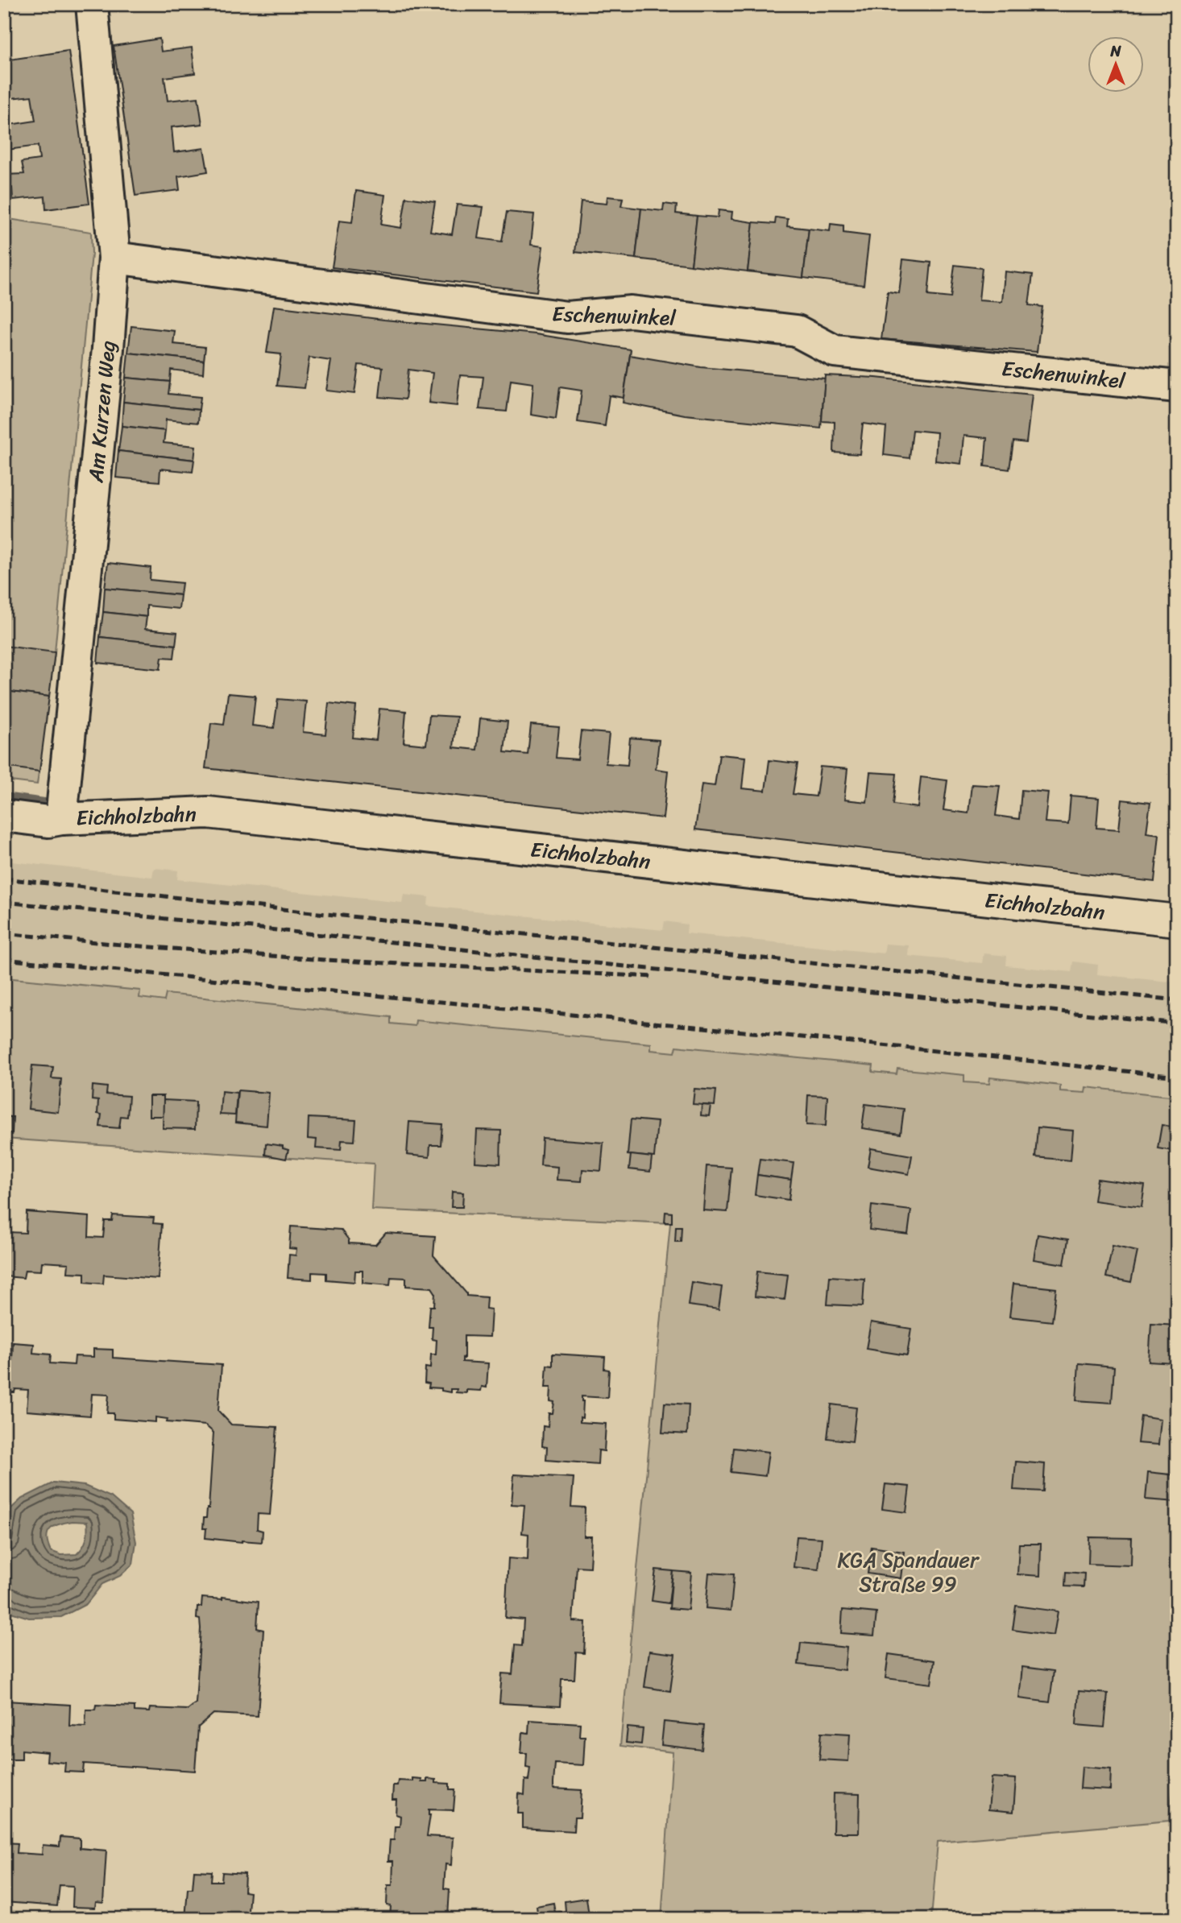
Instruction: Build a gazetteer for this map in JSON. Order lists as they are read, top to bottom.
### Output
{
  "streets": {
    "street": ["Eschenwinkel", "Am Kurzen Weg", "Eichholzbahn"]
  },
  "crossings": [
    ["Eschenwinkel", "Am Kurzen Weg"],
    ["Am Kurzen Weg", "Eichholzbahn"]
  ],
  "parks": ["KGA Spandauer Straße 99"],
  "north": "top"
}
